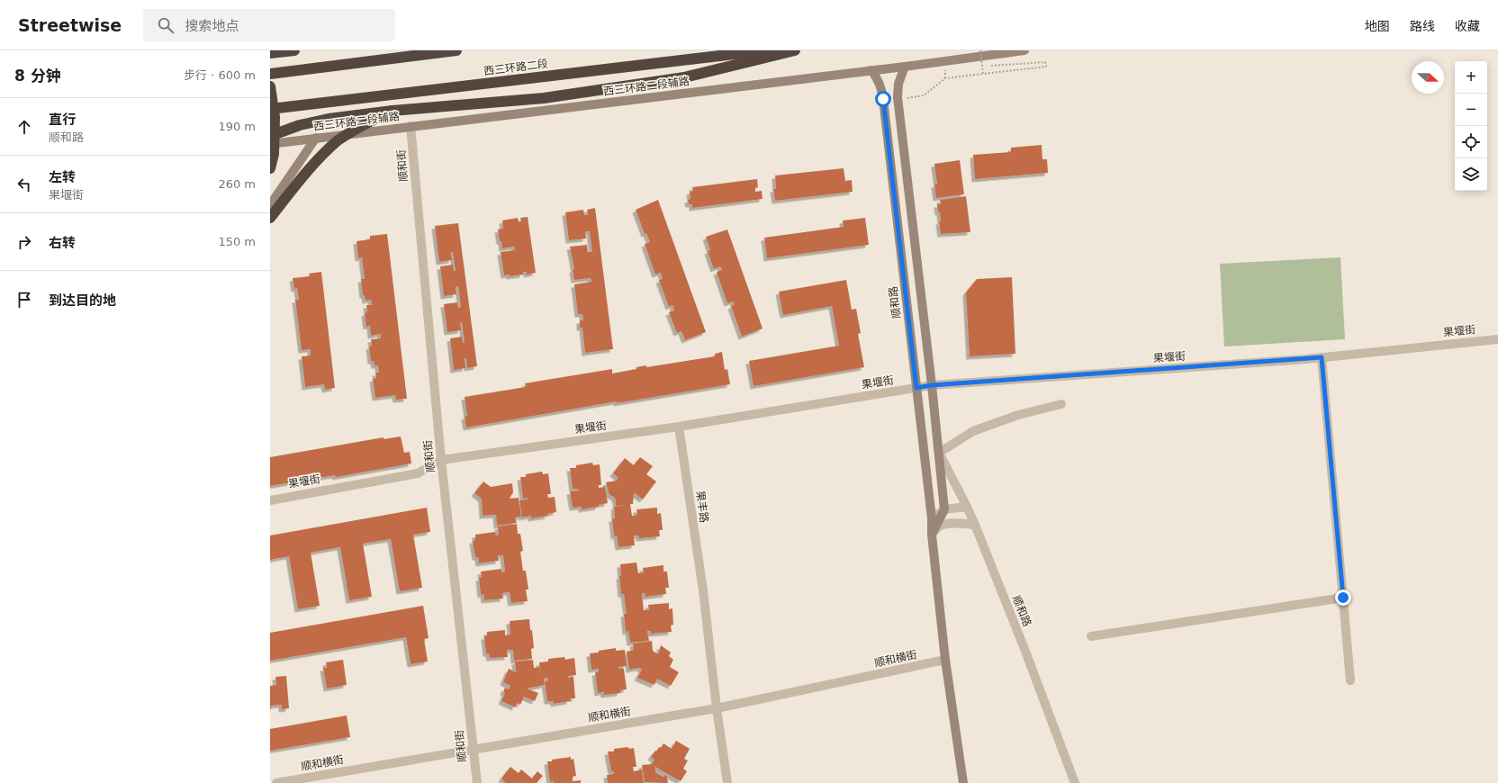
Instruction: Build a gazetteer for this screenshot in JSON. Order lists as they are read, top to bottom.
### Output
{
  "streets": {
    "highway": ["西三环路二段"],
    "street": [
      "西三环路二段辅路",
      "顺和街",
      "顺和路",
      "果堰街",
      "果丰路",
      "顺和横街"
    ]
  },
  "crossings": [
    ["西三环路二段辅路", "顺和街"],
    ["西三环路二段辅路", "顺和路"],
    ["顺和街", "果堰街"],
    ["顺和街", "顺和横街"],
    ["顺和路", "果堰街"],
    ["顺和路", "顺和横街"],
    ["果堰街", "果丰路"],
    ["果丰路", "顺和横街"]
  ],
  "north": "right",
  "page": {
    "header": "Streetwise",
    "search": "搜索地点",
    "nav": ["地图", "路线", "收藏"],
    "heading": ["8 分钟", "步行 · 600 m"],
    "map_buttons": ["+", "−"],
    "list": [
      ["直行", "顺和路", "190 m"],
      ["左转", "果堰街", "260 m"],
      ["右转", "150 m"],
      "到达目的地"
    ]
  }
}
